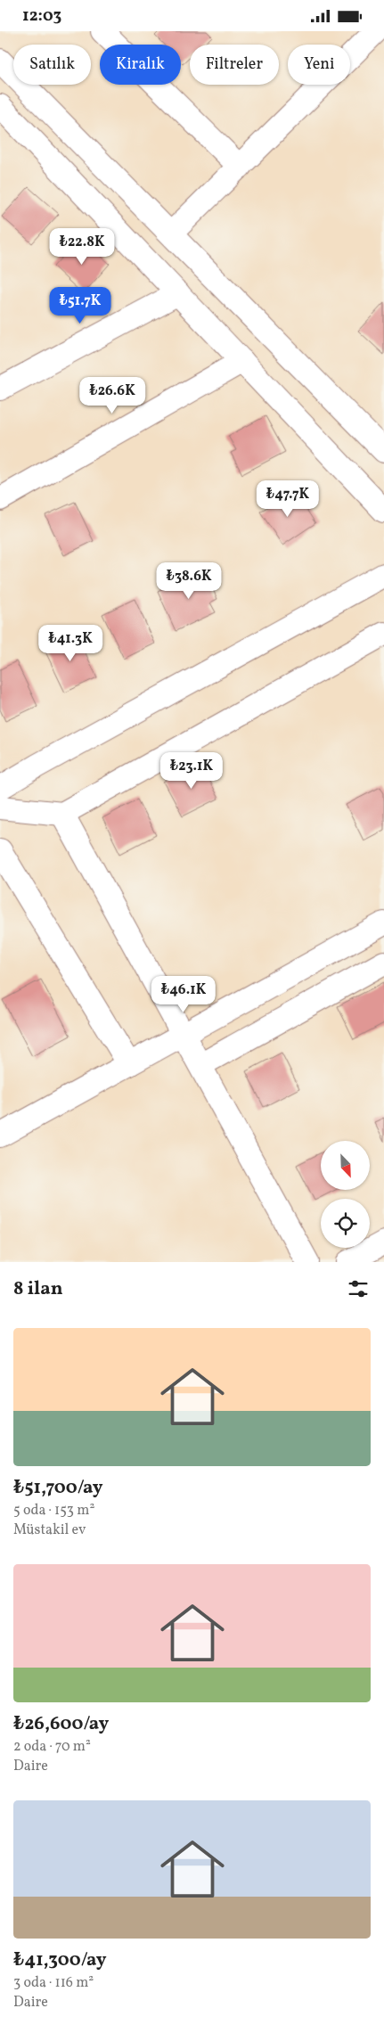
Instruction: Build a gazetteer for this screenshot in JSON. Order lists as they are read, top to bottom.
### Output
{
  "north": "bottom right",
  "page": {
    "status": "12:03",
    "chip": [
      "Satılık",
      "Kiralık",
      "Filtreler",
      "Yeni"
    ],
    "price": [
      "₺22.8K",
      "₺51.7K",
      "₺26.6K",
      "₺47.7K",
      "₺38.6K",
      "₺41.3K",
      "₺23.1K",
      "₺46.1K"
    ],
    "heading": "8 ilan",
    "list": [
      {
        "name": "₺51,700/ay",
        "note": "5 oda · 153 m² · Müstakil ev"
      },
      {
        "name": "₺26,600/ay",
        "note": "2 oda · 70 m² · Daire"
      },
      {
        "name": "₺41,300/ay",
        "note": "3 oda · 116 m² · Daire"
      }
    ]
  }
}
